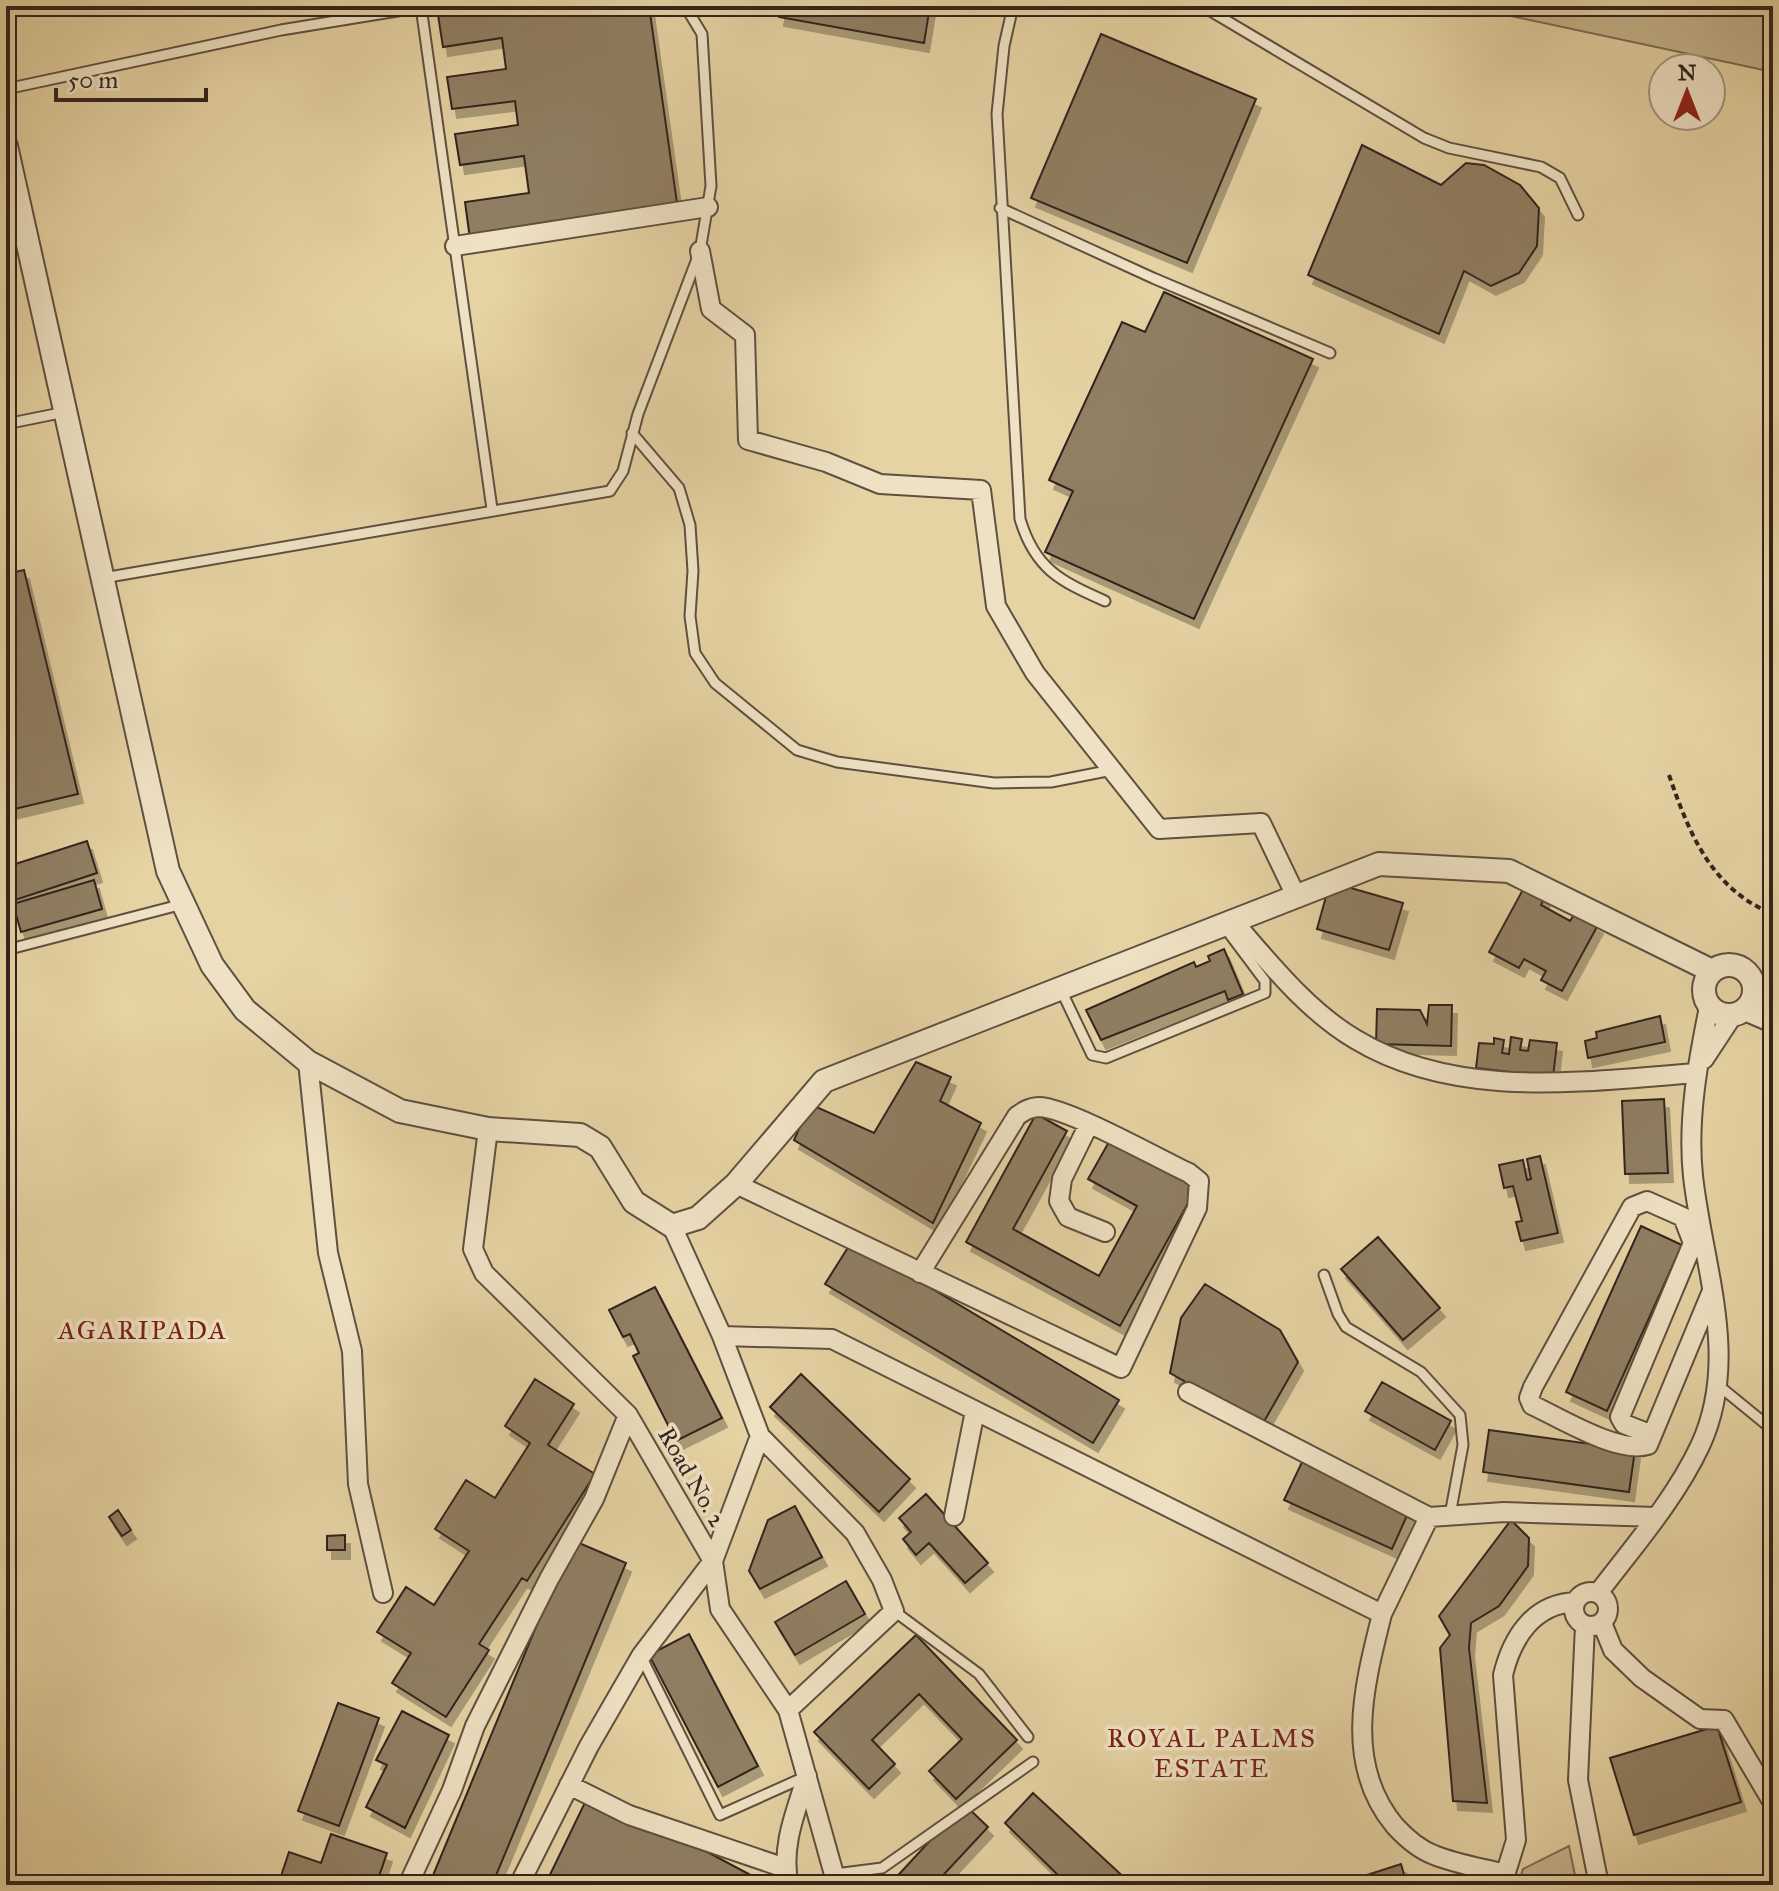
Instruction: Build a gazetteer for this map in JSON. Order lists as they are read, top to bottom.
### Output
{
  "streets": {
    "street": ["Road No. 2"]
  },
  "districts": ["AGARIPADA", "ROYAL PALMS ESTATE"],
  "scale_bar": "50 m",
  "north": "top"
}
